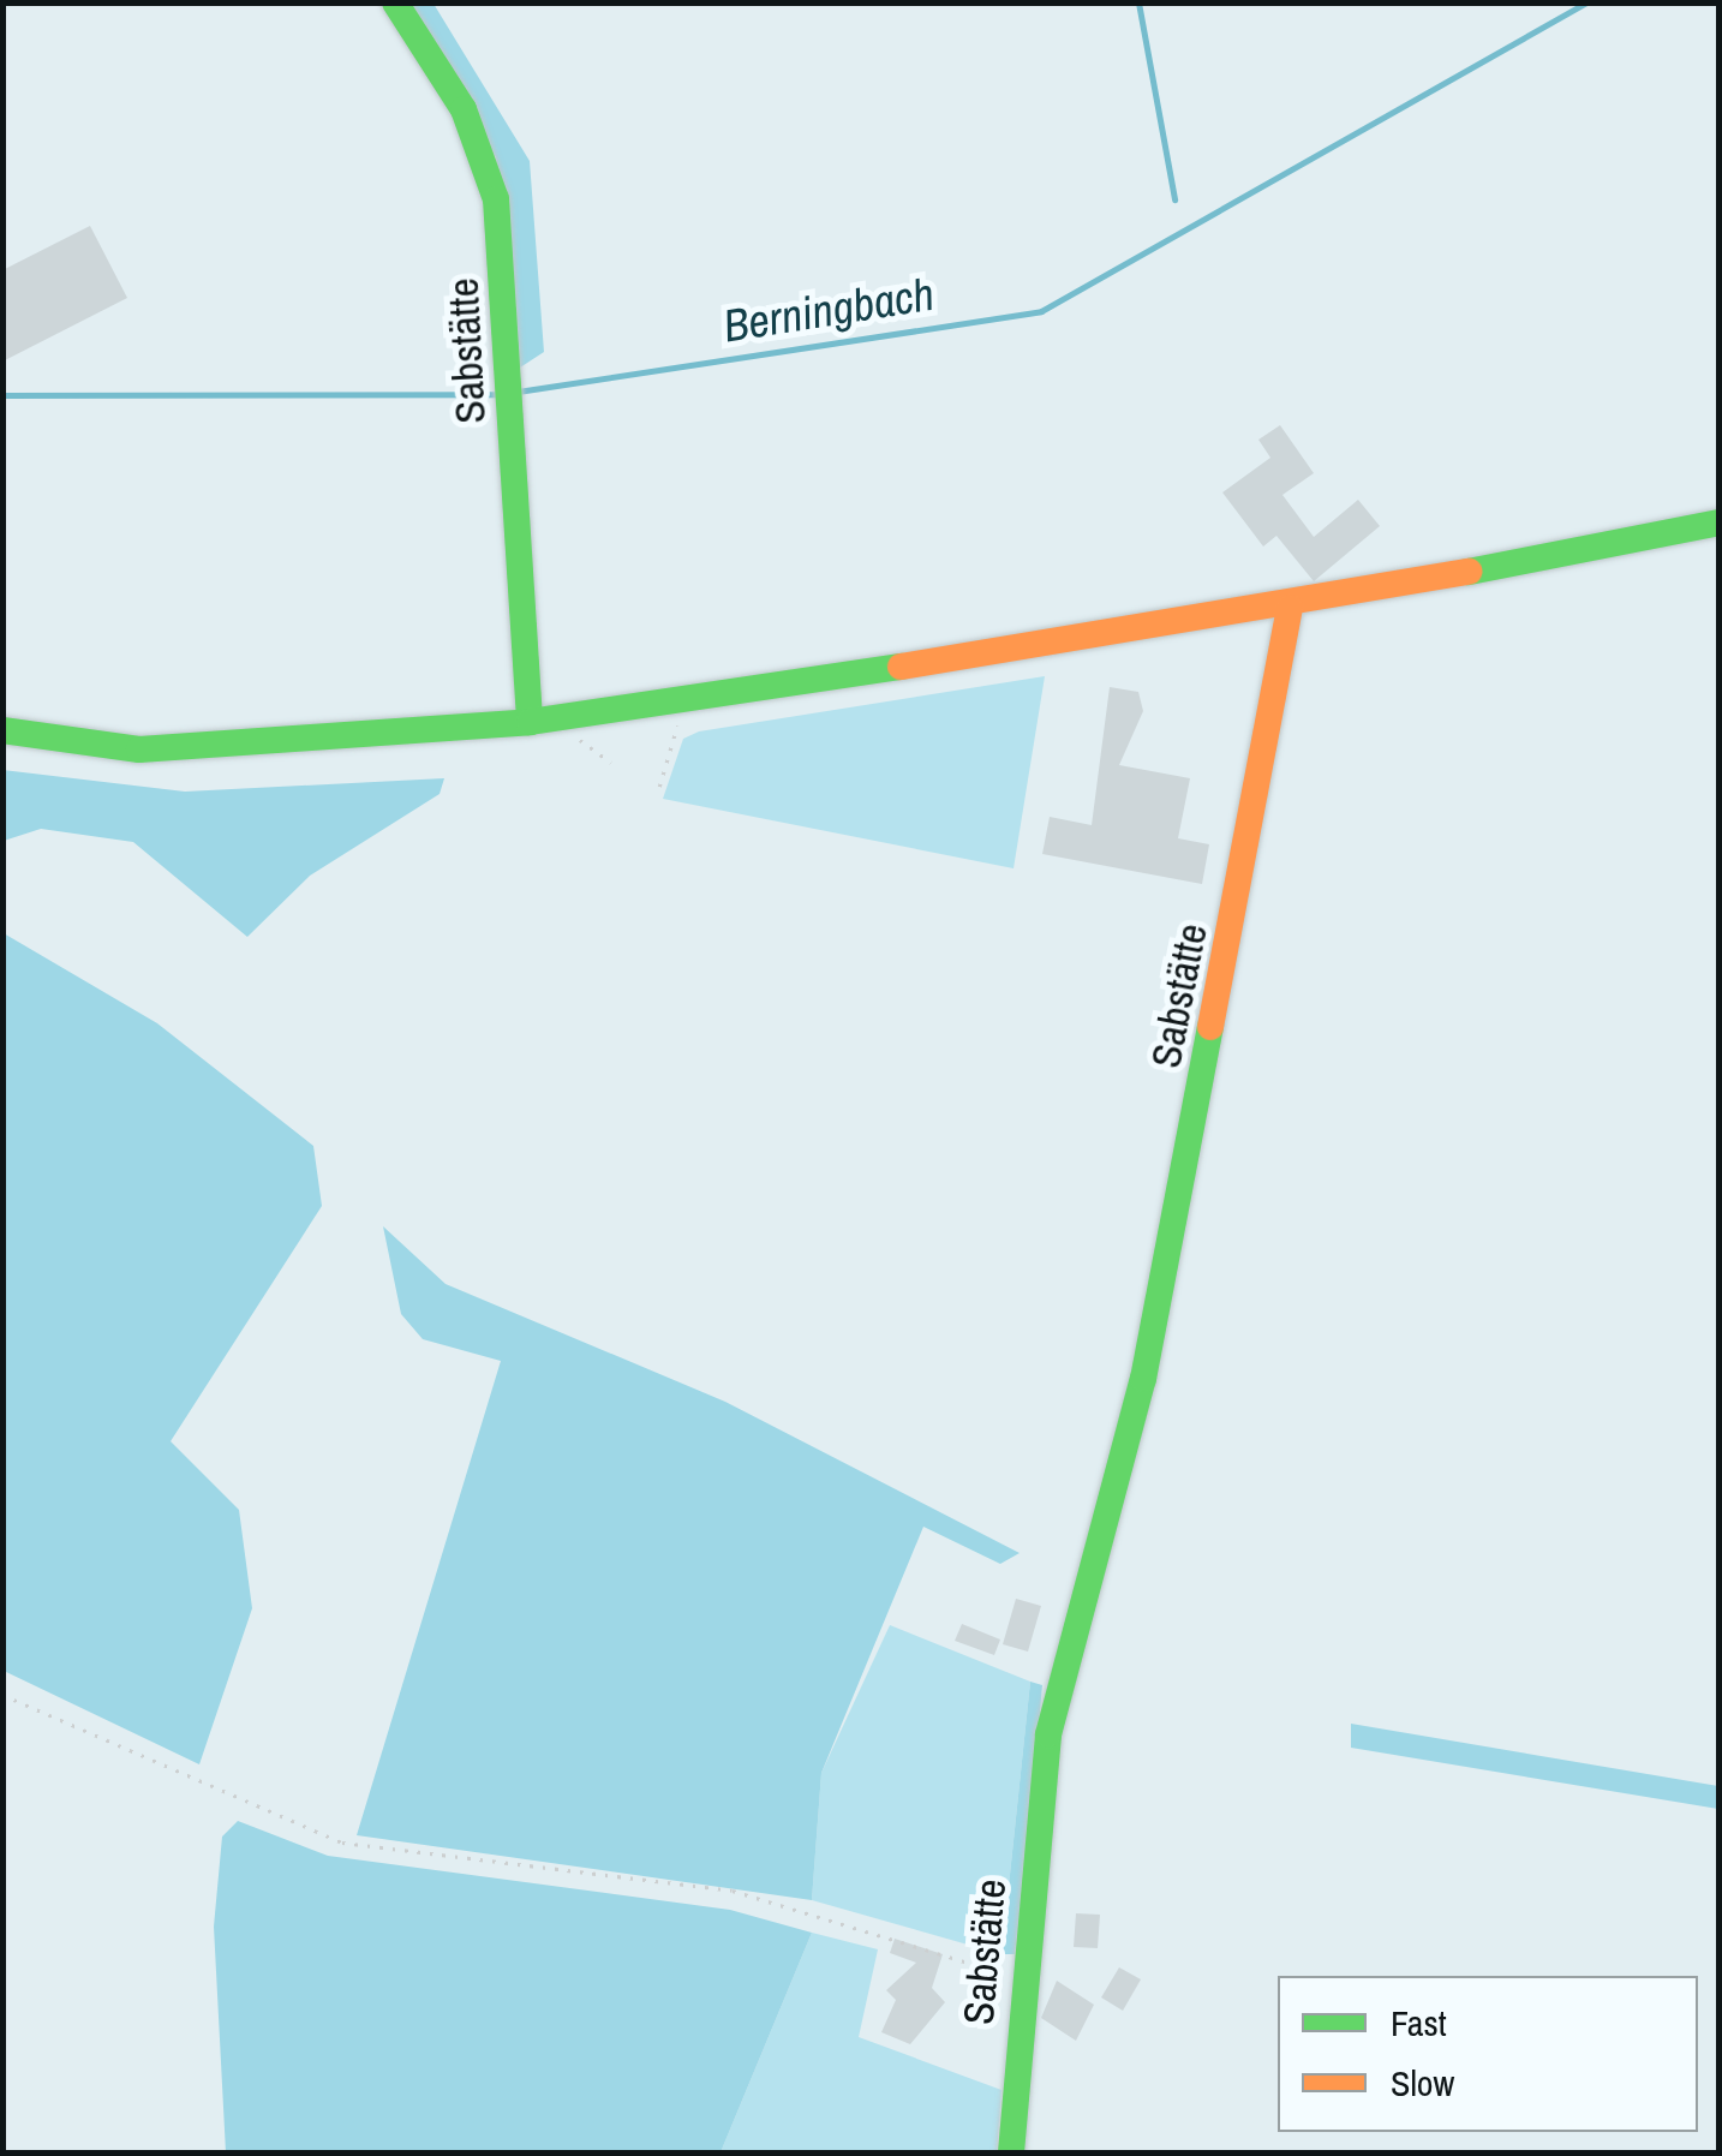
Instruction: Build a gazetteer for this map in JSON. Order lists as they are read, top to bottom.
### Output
{
  "streets": {
    "street": ["Sabstätte"]
  },
  "water": ["Berningbach"],
  "legend": ["Fast", "Slow"]
}
